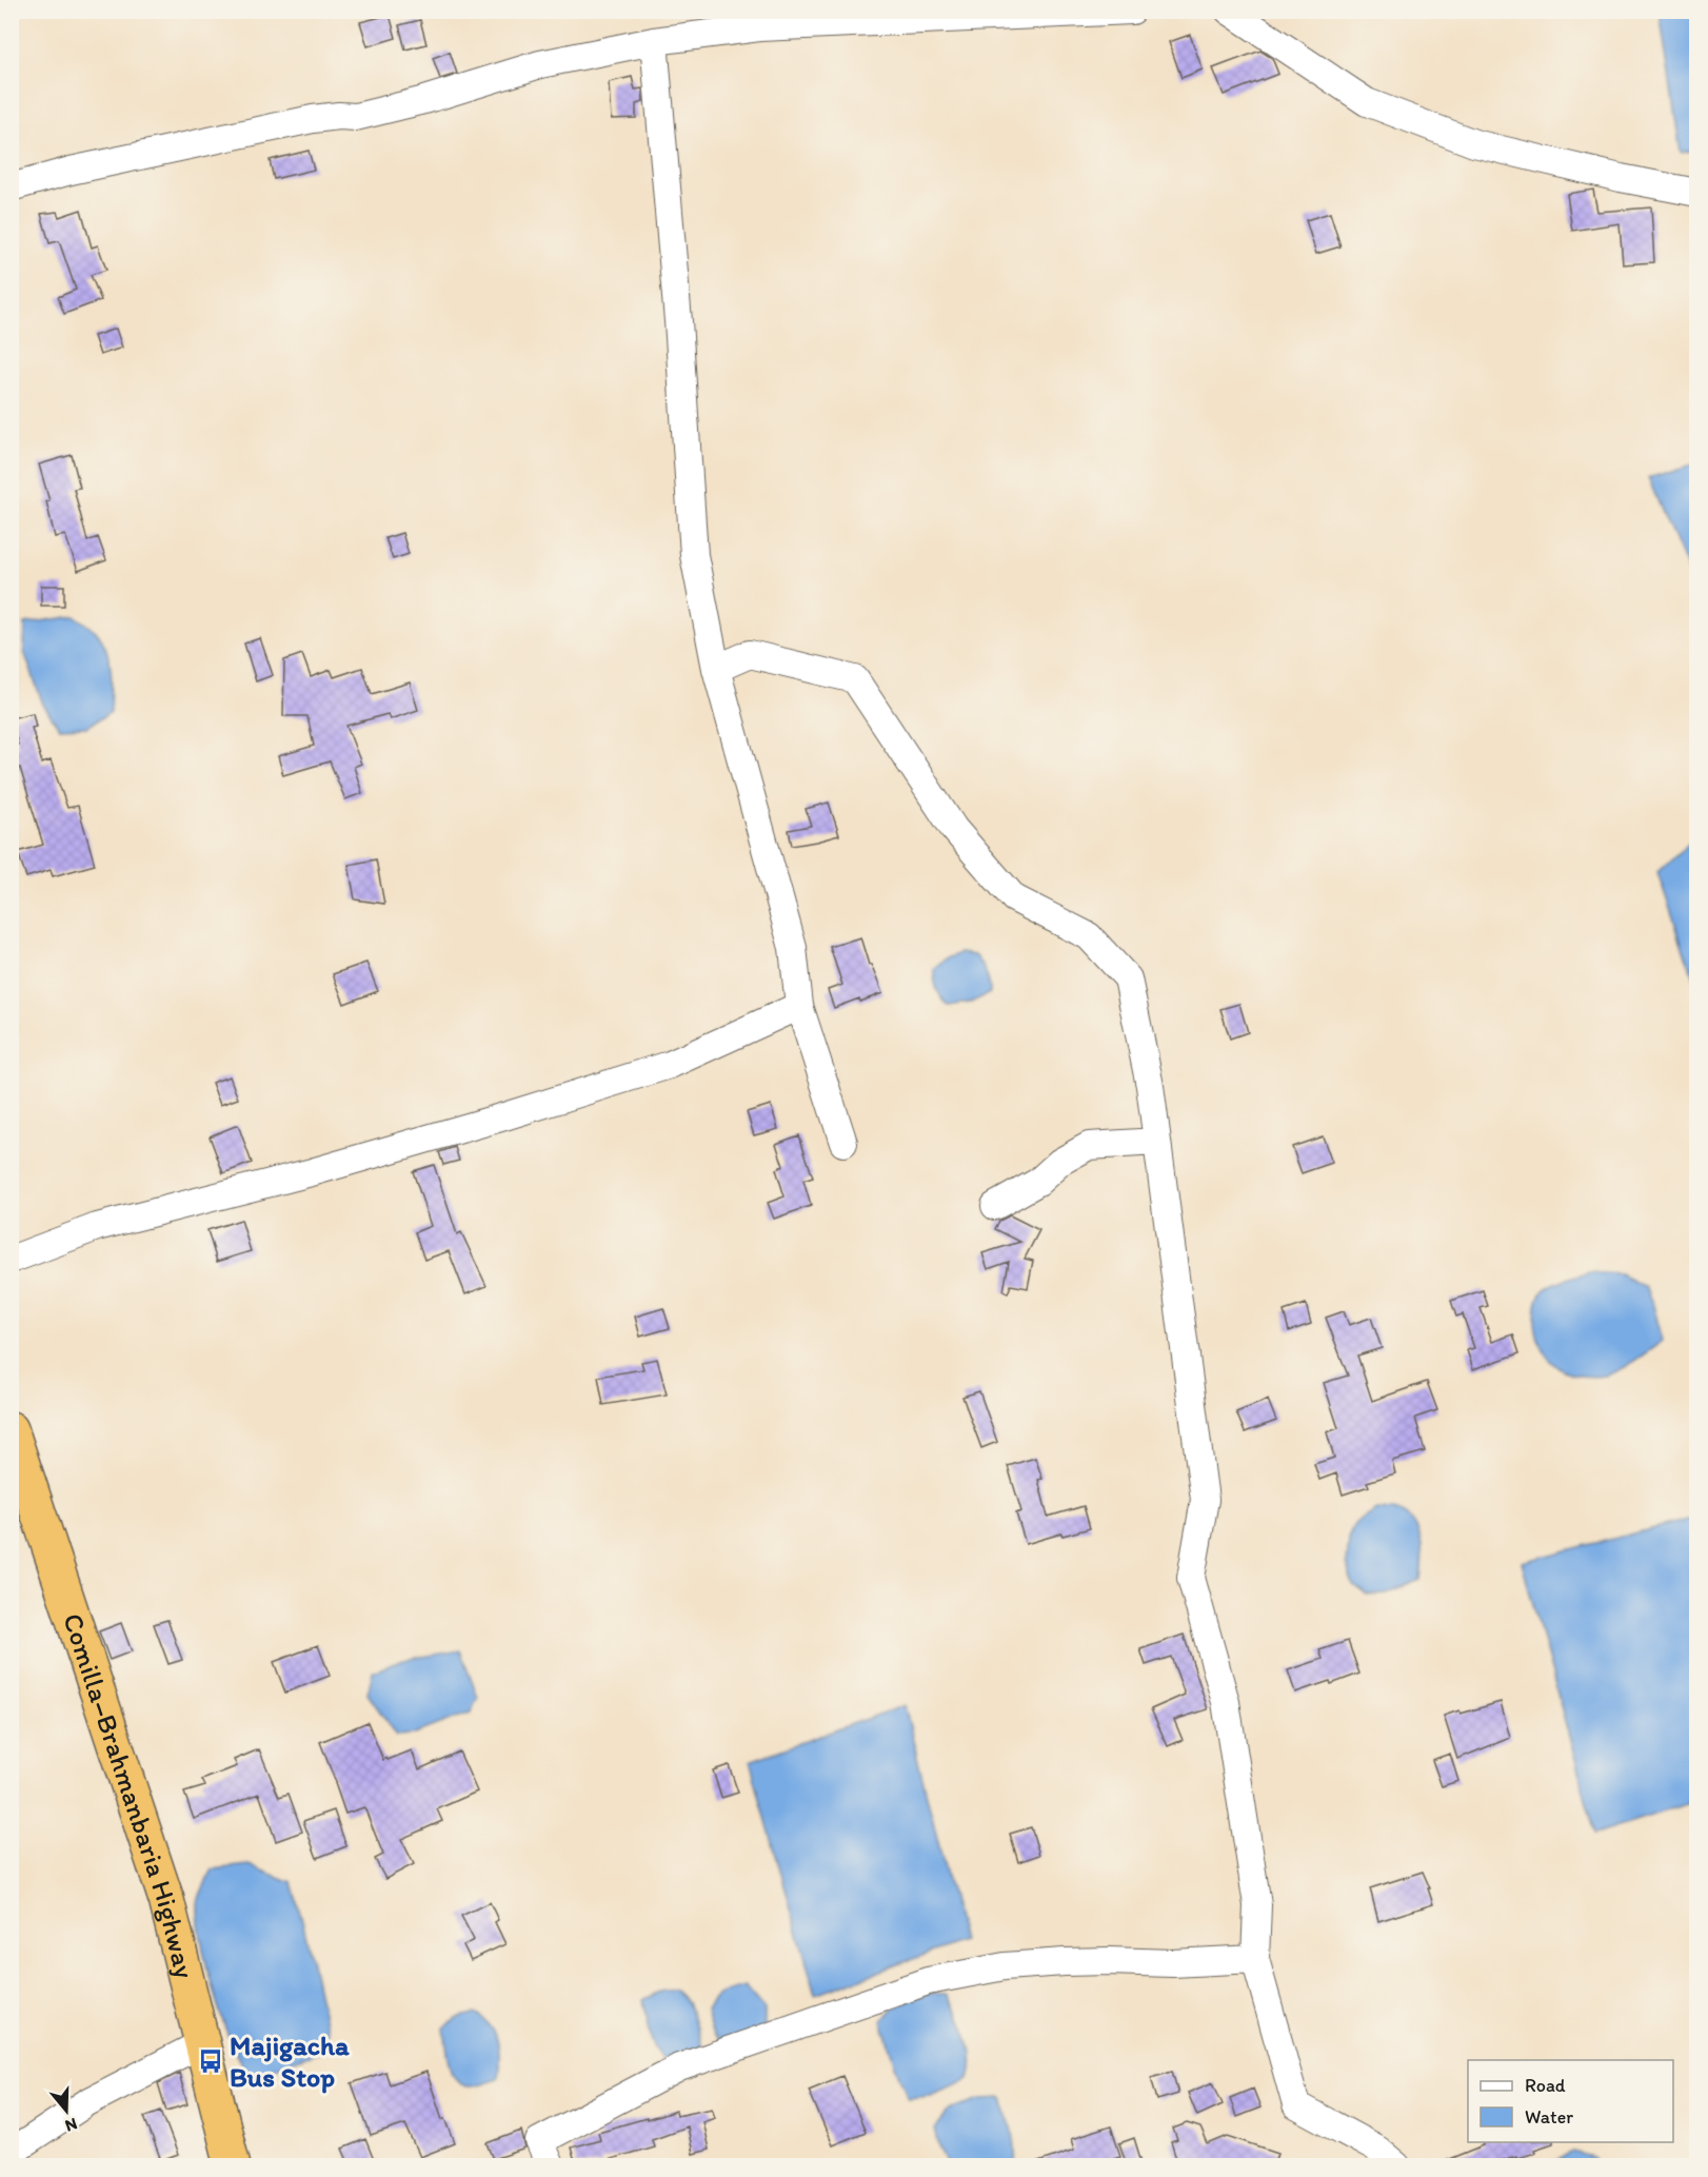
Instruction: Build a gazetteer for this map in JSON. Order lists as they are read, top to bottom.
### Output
{
  "streets": {
    "highway": ["Comilla–Brahmanbaria Highway"]
  },
  "places": {
    "bus stop": ["Majigacha Bus Stop"]
  },
  "legend": ["Road", "Water"],
  "north": "bottom"
}
